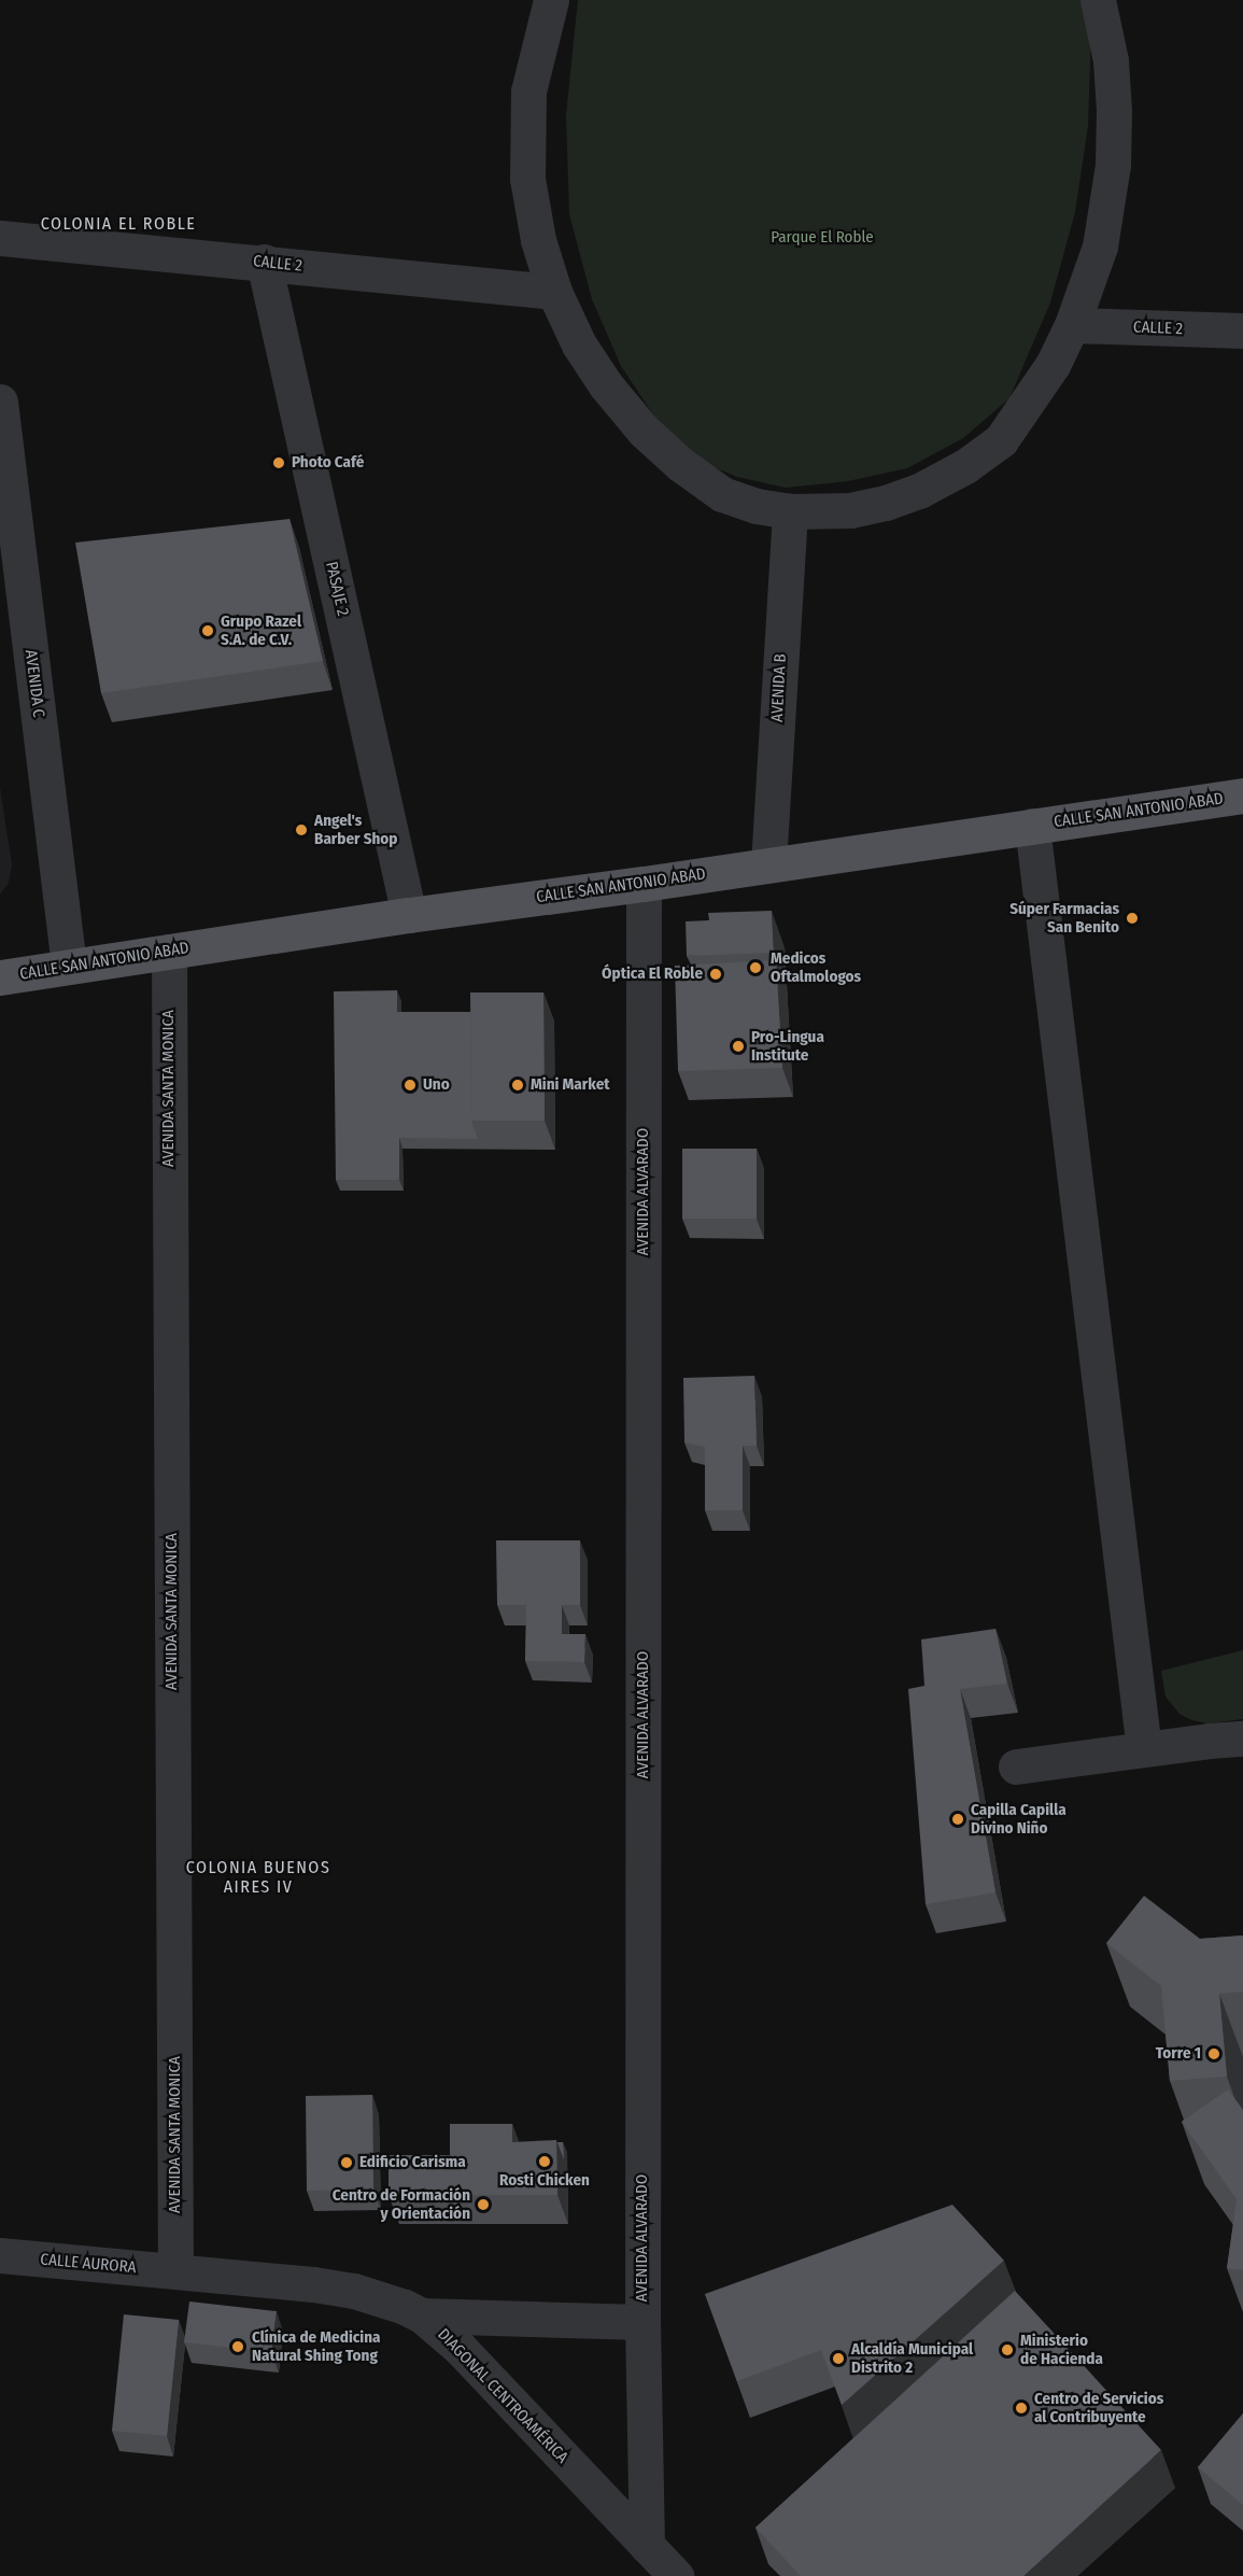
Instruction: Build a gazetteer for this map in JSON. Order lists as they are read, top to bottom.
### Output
{
  "streets": {
    "main road": ["CALLE SAN ANTONIO ABAD"],
    "street": [
      "CALLE 2",
      "PASAJE 2",
      "AVENIDA C",
      "AVENIDA B",
      "AVENIDA SANTA MONICA",
      "AVENIDA ALVARADO",
      "CALLE AURORA",
      "DIAGONAL CENTROAMÉRICA"
    ]
  },
  "crossings": [
    ["CALLE 2", "PASAJE 2"],
    ["PASAJE 2", "CALLE SAN ANTONIO ABAD"],
    ["AVENIDA C", "CALLE SAN ANTONIO ABAD"],
    ["AVENIDA B", "CALLE SAN ANTONIO ABAD"],
    ["CALLE SAN ANTONIO ABAD", "AVENIDA SANTA MONICA"],
    ["CALLE SAN ANTONIO ABAD", "AVENIDA ALVARADO"],
    ["AVENIDA SANTA MONICA", "CALLE AURORA"],
    ["AVENIDA SANTA MONICA", "DIAGONAL CENTROAMÉRICA"],
    ["AVENIDA ALVARADO", "DIAGONAL CENTROAMÉRICA"],
    ["CALLE AURORA", "DIAGONAL CENTROAMÉRICA"]
  ],
  "districts": ["COLONIA EL ROBLE", "COLONIA BUENOS AIRES IV"],
  "parks": ["Parque El Roble"],
  "places": [
    "Photo Café",
    "Grupo Razel S.A. de C.V.",
    "Angel's Barber Shop",
    "Súper Farmacias San Benito",
    "Medicos Oftalmologos",
    "Óptica El Roble",
    "Pro-Lingua Institute",
    "Uno",
    "Mini Market",
    "Capilla Capilla Divino Niño",
    "Torre 1",
    "Rosti Chicken",
    "Edificio Carisma",
    "Centro de Formación y Orientación",
    "Clínica de Medicina Natural Shing Tong",
    "Ministerio de Hacienda",
    "Alcaldía Municipal Distrito 2",
    "Centro de Servicios al Contribuyente"
  ]
}
